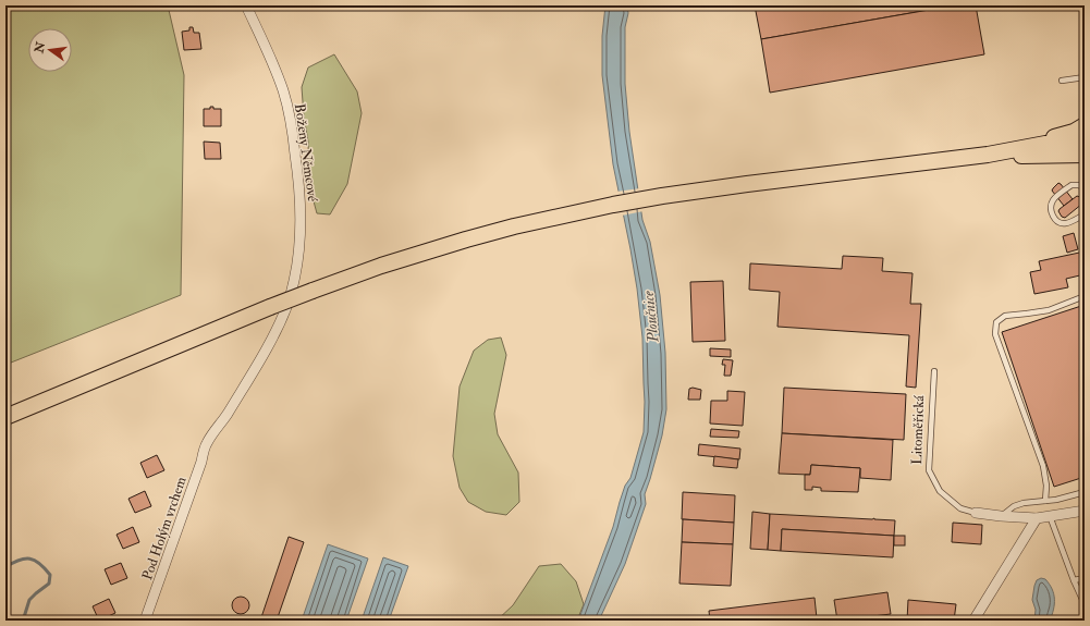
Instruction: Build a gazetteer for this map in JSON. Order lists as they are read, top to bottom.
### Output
{
  "streets": {
    "street": ["Boženy Němcové", "Litoměřická", "Pod Holým vrchem"]
  },
  "crossings": [
    ["Boženy Němcové", "Pod Holým vrchem"]
  ],
  "water": ["Ploučnice"],
  "north": "left"
}
